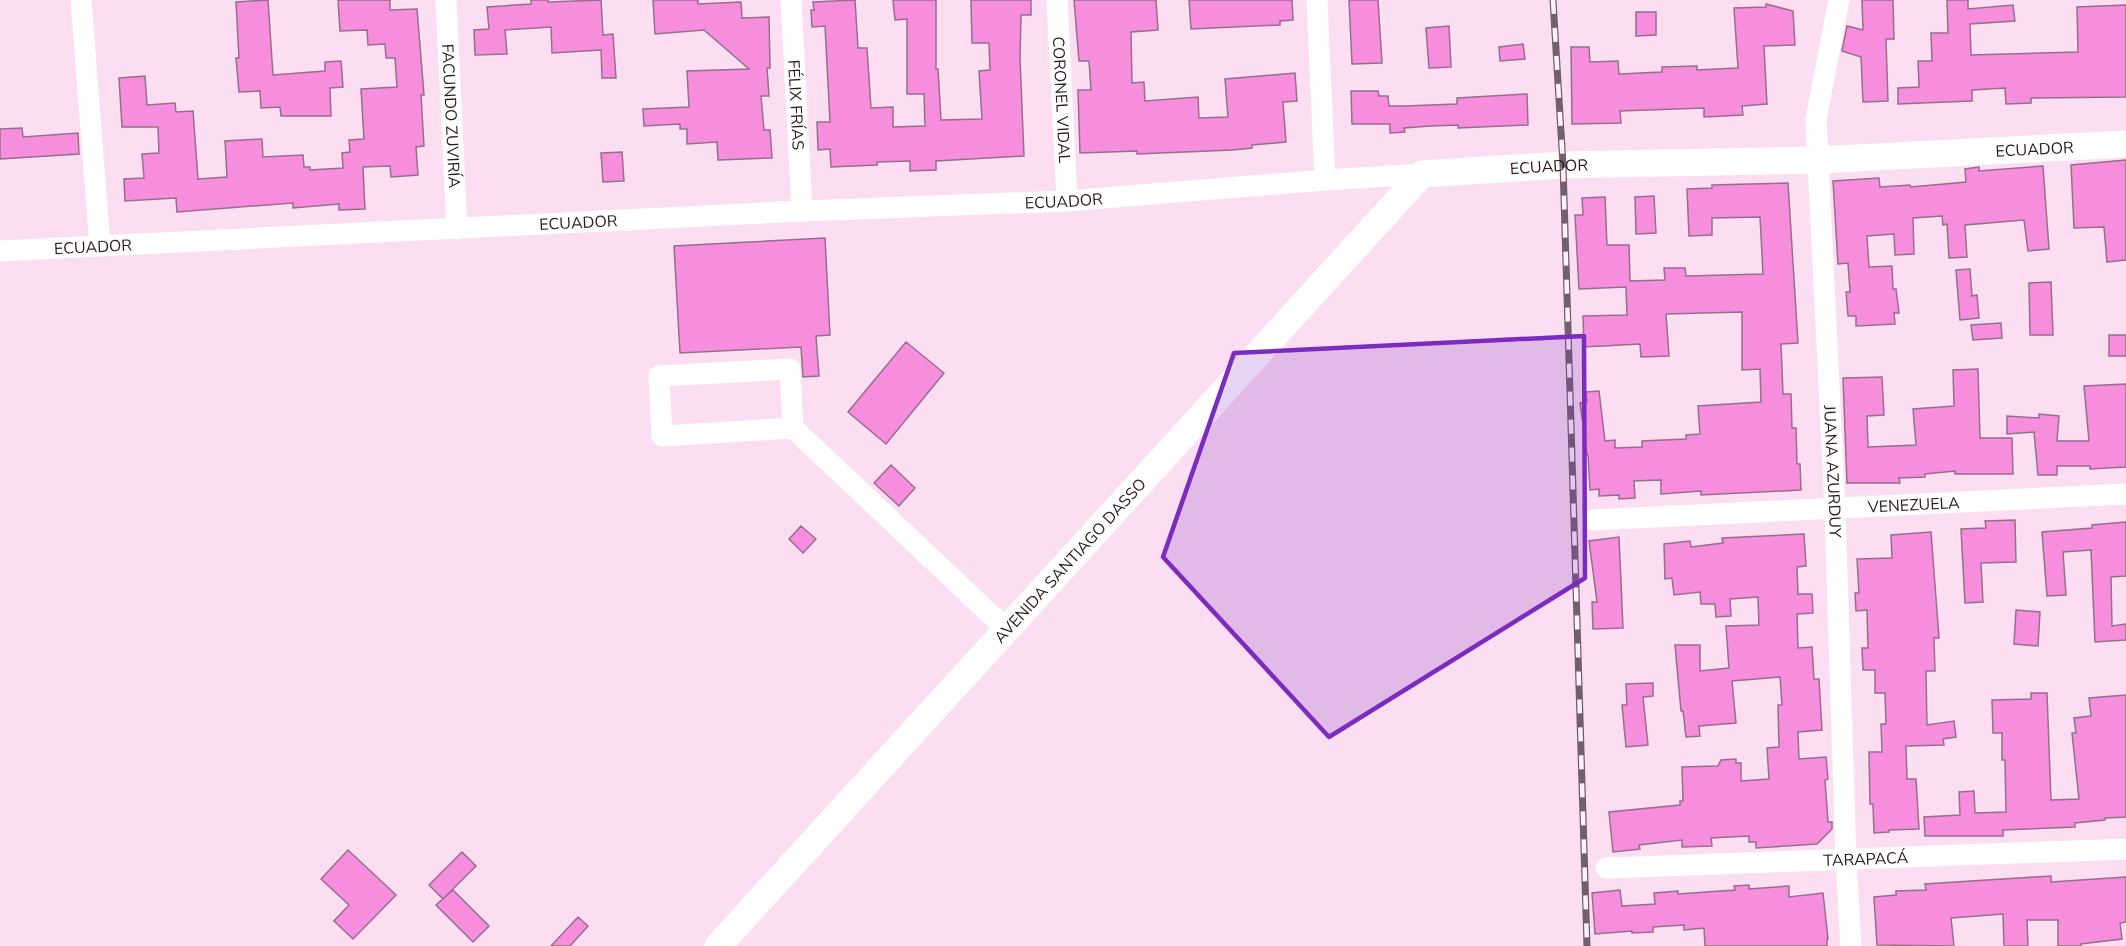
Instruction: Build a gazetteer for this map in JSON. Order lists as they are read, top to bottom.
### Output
{
  "streets": {
    "main road": ["ECUADOR", "AVENIDA SANTIAGO DASSO"],
    "street": [
      "CORONEL VIDAL",
      "FÉLIX FRÍAS",
      "FACUNDO ZUVIRÍA",
      "JUANA AZURDUY",
      "VENEZUELA",
      "TARAPACÁ"
    ]
  },
  "crossings": [
    ["CORONEL VIDAL", "ECUADOR"],
    ["FÉLIX FRÍAS", "ECUADOR"],
    ["FACUNDO ZUVIRÍA", "ECUADOR"],
    ["ECUADOR", "JUANA AZURDUY"],
    ["ECUADOR", "AVENIDA SANTIAGO DASSO"],
    ["JUANA AZURDUY", "VENEZUELA"],
    ["JUANA AZURDUY", "TARAPACÁ"]
  ]
}
